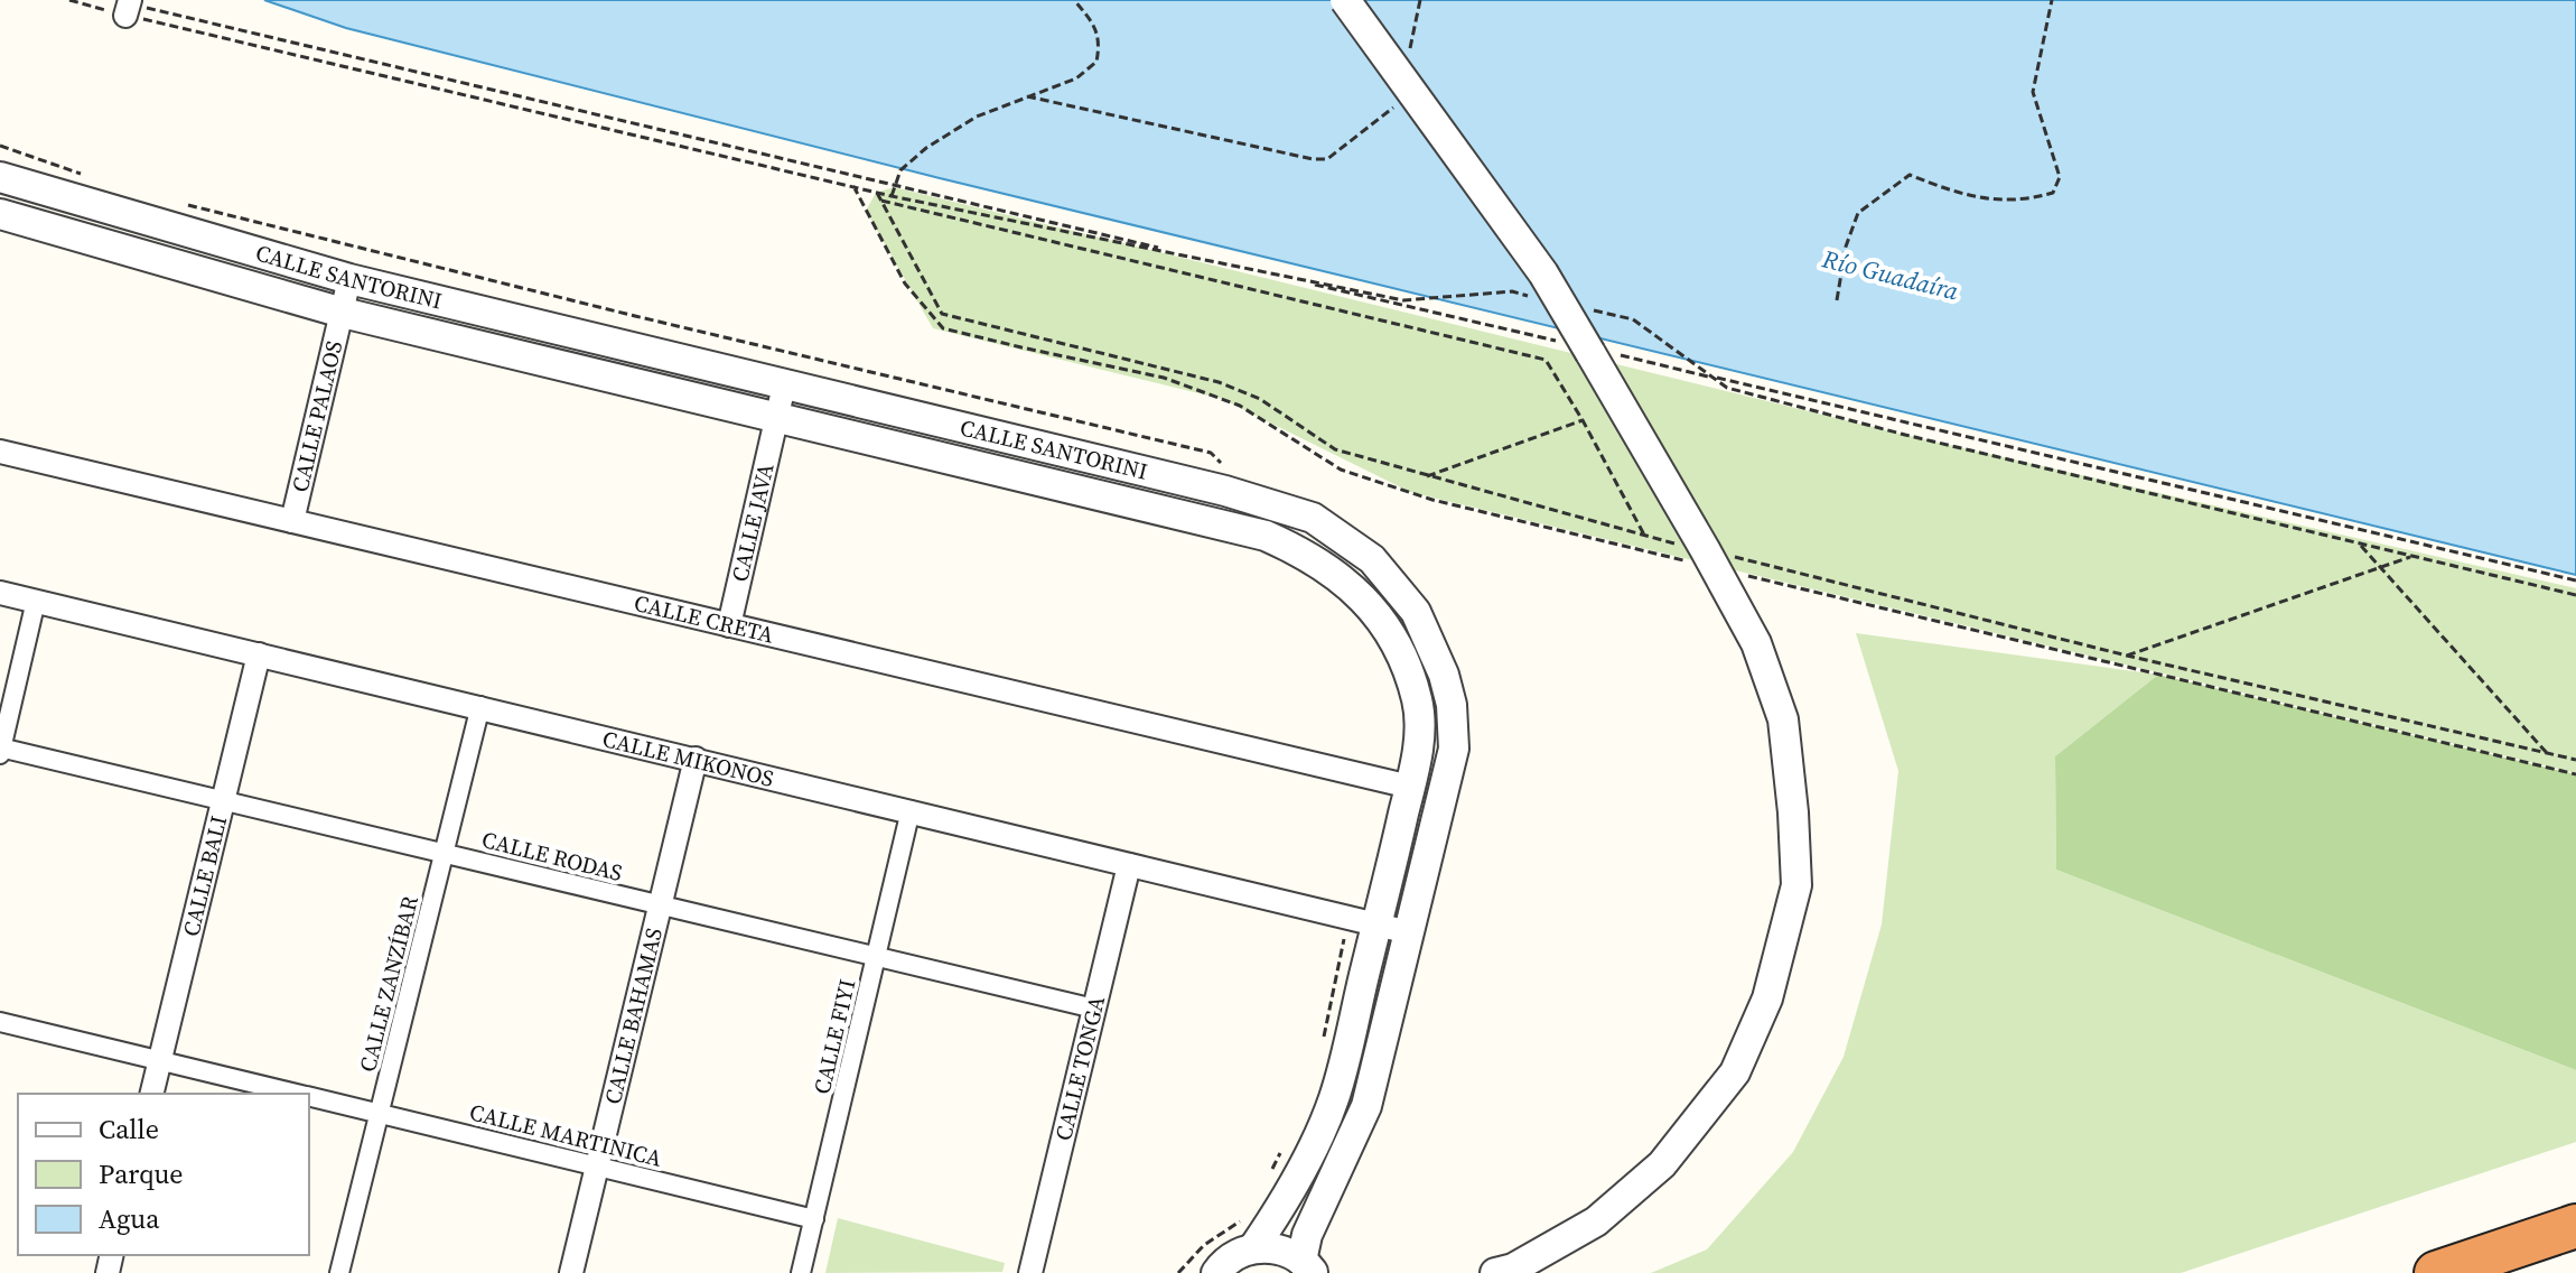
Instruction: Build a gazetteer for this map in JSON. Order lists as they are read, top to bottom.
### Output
{
  "streets": {
    "street": [
      "CALLE SANTORINI",
      "CALLE PALAOS",
      "CALLE JAVA",
      "CALLE CRETA",
      "CALLE MIKONOS",
      "CALLE RODAS",
      "CALLE BALI",
      "CALLE ZANZÍBAR",
      "CALLE BAHAMAS",
      "CALLE FIYI",
      "CALLE TONGA",
      "CALLE MARTINICA"
    ]
  },
  "crossings": [
    ["CALLE SANTORINI", "CALLE PALAOS"],
    ["CALLE SANTORINI", "CALLE JAVA"],
    ["CALLE SANTORINI", "CALLE CRETA"],
    ["CALLE SANTORINI", "CALLE MIKONOS"],
    ["CALLE PALAOS", "CALLE CRETA"],
    ["CALLE JAVA", "CALLE CRETA"],
    ["CALLE MIKONOS", "CALLE BALI"],
    ["CALLE MIKONOS", "CALLE ZANZÍBAR"],
    ["CALLE MIKONOS", "CALLE BAHAMAS"],
    ["CALLE MIKONOS", "CALLE FIYI"],
    ["CALLE MIKONOS", "CALLE TONGA"],
    ["CALLE RODAS", "CALLE BALI"],
    ["CALLE RODAS", "CALLE ZANZÍBAR"],
    ["CALLE RODAS", "CALLE BAHAMAS"],
    ["CALLE RODAS", "CALLE FIYI"],
    ["CALLE RODAS", "CALLE TONGA"],
    ["CALLE BALI", "CALLE MARTINICA"],
    ["CALLE ZANZÍBAR", "CALLE MARTINICA"],
    ["CALLE BAHAMAS", "CALLE MARTINICA"],
    ["CALLE FIYI", "CALLE MARTINICA"]
  ],
  "water": ["Río Guadaíra"],
  "legend": ["Calle", "Parque", "Agua"]
}
